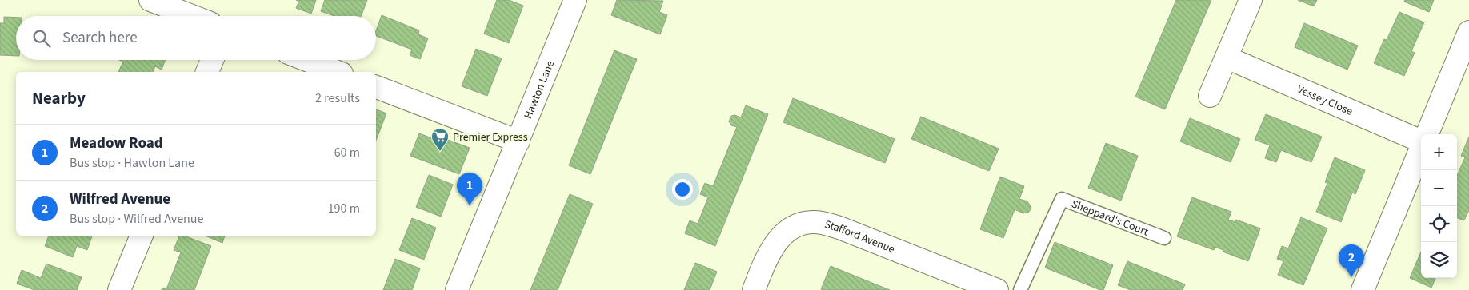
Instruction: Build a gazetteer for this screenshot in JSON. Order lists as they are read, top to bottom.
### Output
{
  "streets": {
    "street": ["Hawton Lane", "Vessey Close", "Stafford Avenue"],
    "lane": ["Sheppard's Court"]
  },
  "places": {
    "supermarket": ["Premier Express"]
  },
  "page": {
    "search": "Search here",
    "heading": ["Nearby", "2 results"],
    "list": [
      {
        "mark": "1",
        "name": "Meadow Road",
        "note": "Bus stop · Hawton Lane",
        "value": "60 m"
      },
      {
        "mark": "2",
        "name": "Wilfred Avenue",
        "note": "Bus stop · Wilfred Avenue",
        "value": "190 m"
      }
    ],
    "map_buttons": ["+", "−"],
    "pins": ["1", "2"]
  }
}
